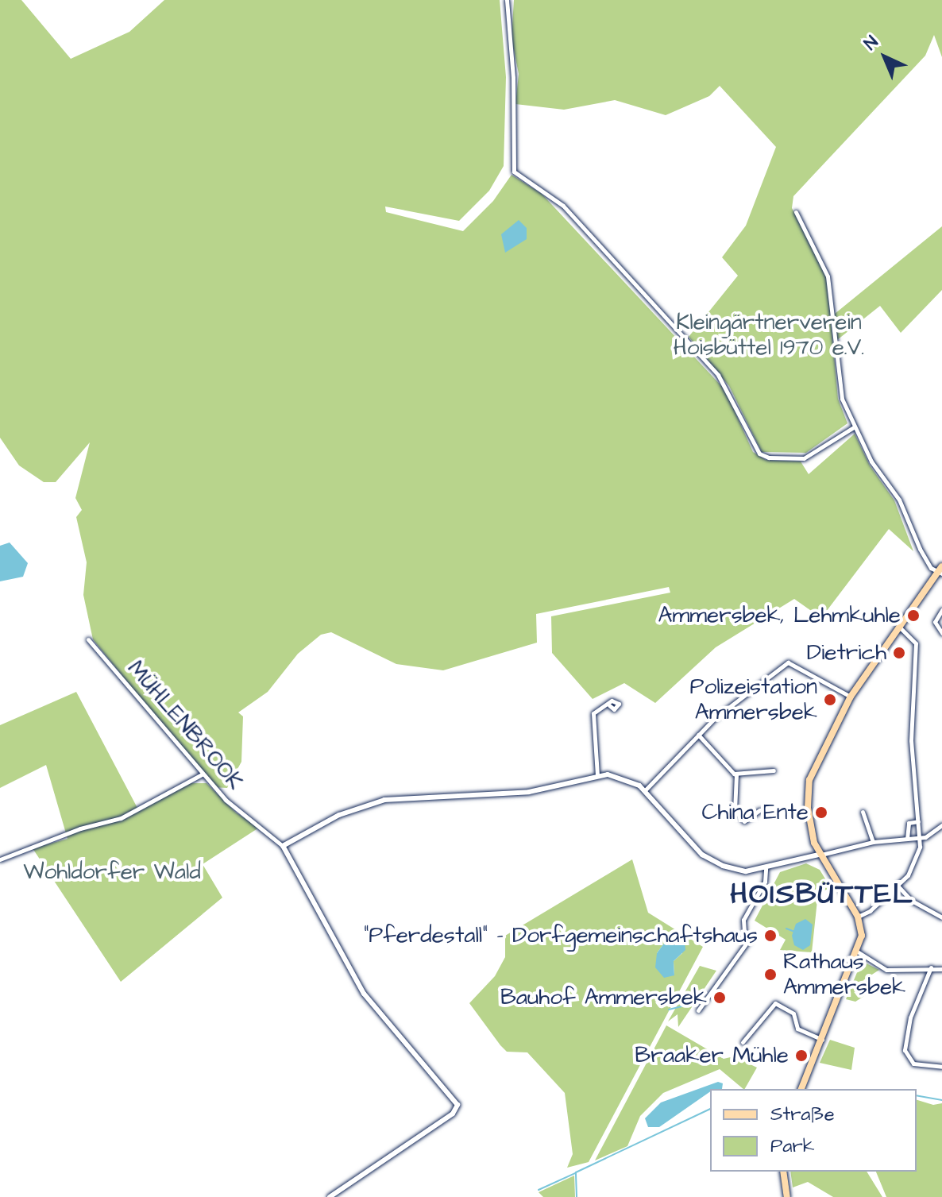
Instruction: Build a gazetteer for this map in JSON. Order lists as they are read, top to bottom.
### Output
{
  "streets": {
    "street": ["MÜHLENBROOK"]
  },
  "districts": ["HOISBÜTTEL"],
  "parks": ["Kleingärtnerverein Hoisbüttel 1970 e.V.", "Wohldorfer Wald"],
  "places": [
    "Ammersbek, Lehmkuhle",
    "Dietrich",
    "Polizeistation Ammersbek",
    "China Ente",
    "\"Pferdestall\" - Dorfgemeinschaftshaus",
    "Rathaus Ammersbek",
    "Bauhof Ammersbek",
    "Braaker Mühle"
  ],
  "legend": ["Straße", "Park"],
  "north": "top left"
}
